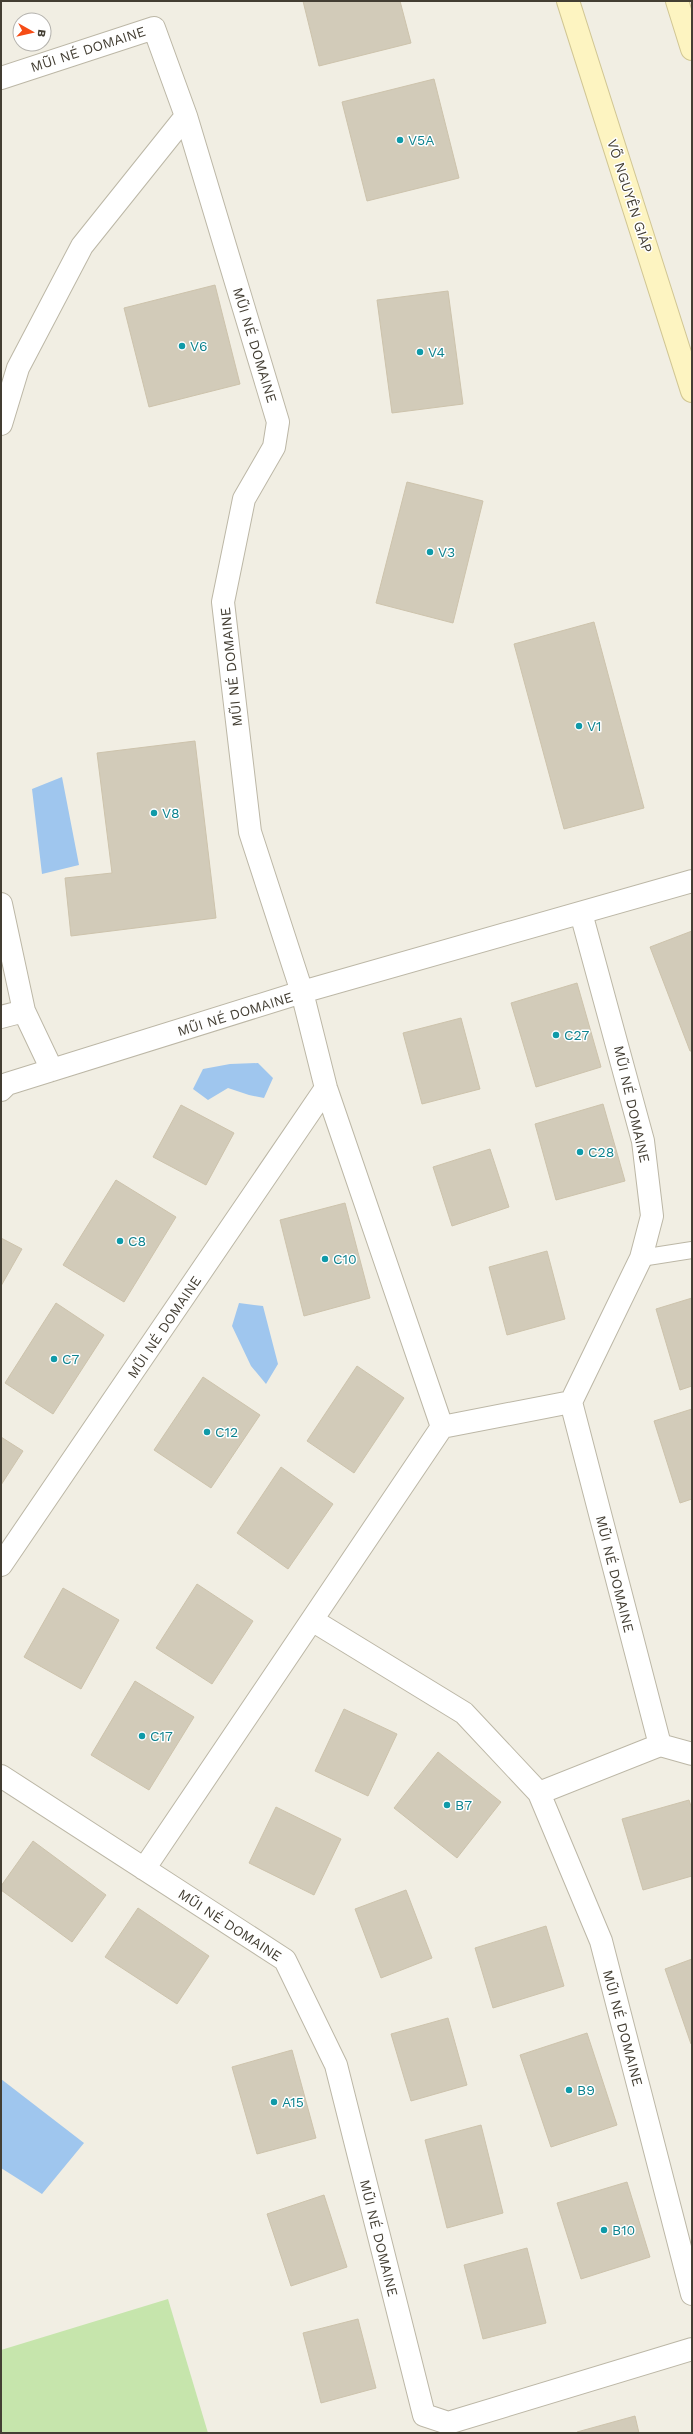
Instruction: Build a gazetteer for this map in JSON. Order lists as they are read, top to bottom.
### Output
{
  "streets": {
    "main road": ["VÕ NGUYÊN GIÁP"],
    "street": ["MŨI NÉ DOMAINE"]
  },
  "places": [
    "V5A",
    "V6",
    "V4",
    "V3",
    "V1",
    "V8",
    "C27",
    "C28",
    "C8",
    "C10",
    "C7",
    "C12",
    "C17",
    "B7",
    "B9",
    "A15",
    "B10"
  ],
  "north": "right"
}
